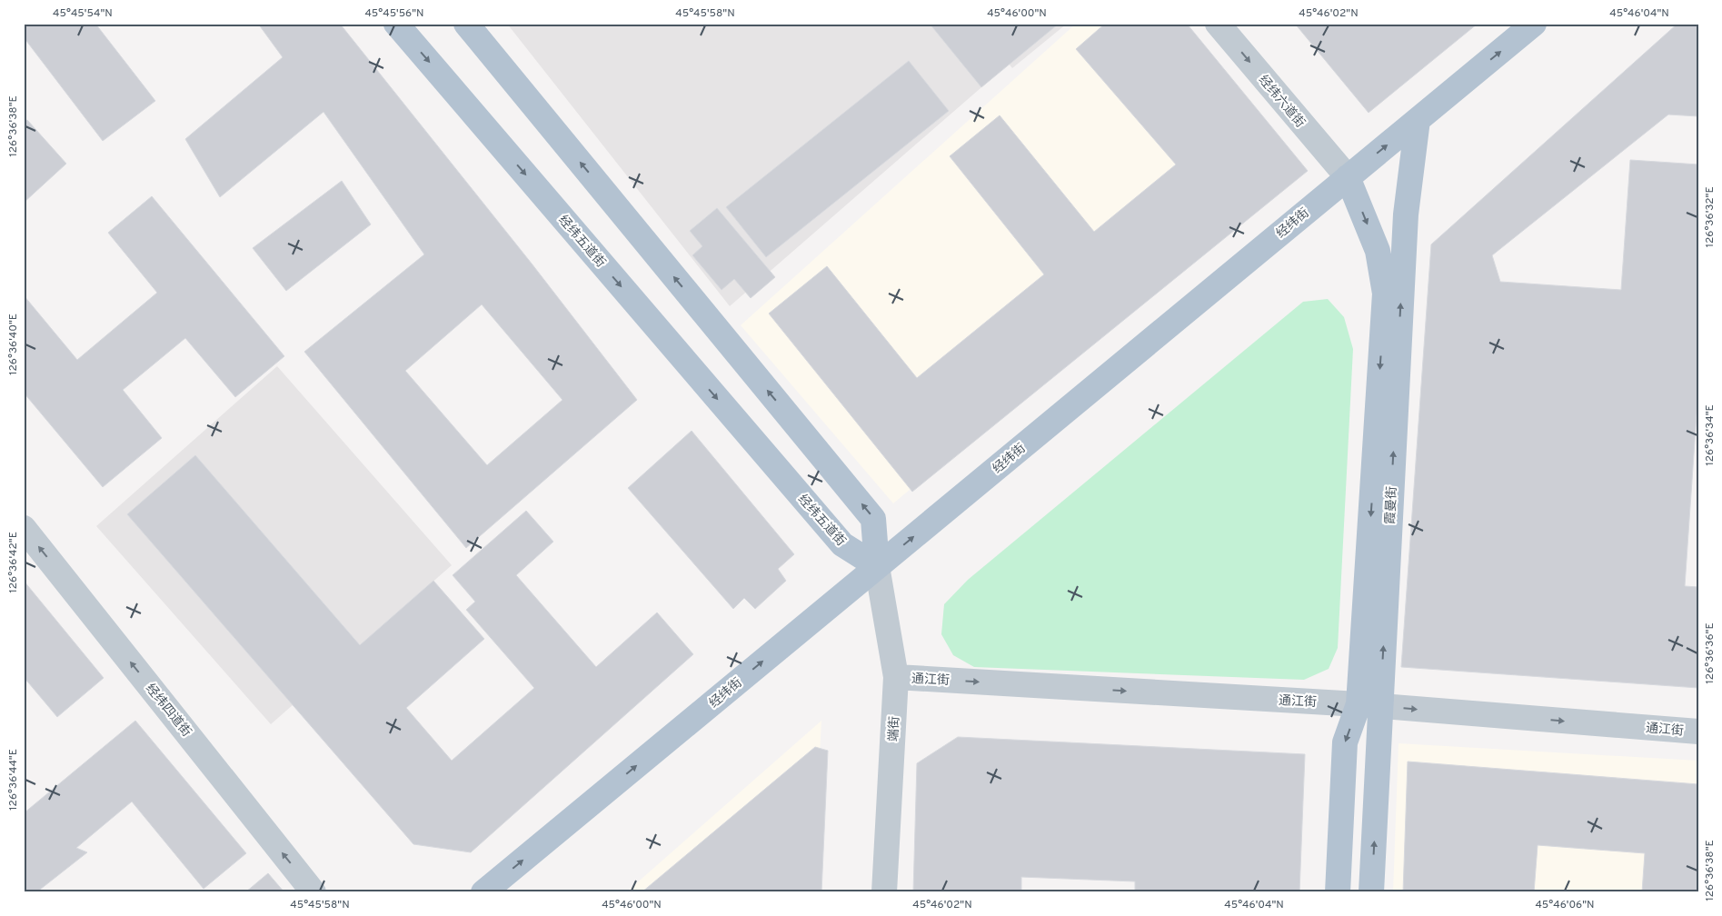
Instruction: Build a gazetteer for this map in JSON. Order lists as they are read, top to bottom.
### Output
{
  "streets": {
    "main road": ["经纬街", "经纬五道街", "霞曼街"],
    "street": [
      "经纬六道街",
      "通江街",
      "经纬四道街",
      "端街"
    ]
  },
  "crossings": [
    ["经纬六道街", "经纬街"],
    ["经纬六道街", "霞曼街"],
    ["经纬街", "经纬五道街"],
    ["经纬街", "霞曼街"],
    ["经纬街", "端街"],
    ["经纬五道街", "端街"],
    ["霞曼街", "通江街"],
    ["通江街", "端街"]
  ],
  "one_way": [
    "经纬六道街",
    "经纬街",
    "通江街",
    "经纬四道街"
  ],
  "coordinates": [
    "45°45'54\"N",
    "45°45'56\"N",
    "45°45'58\"N",
    "45°46'00\"N",
    "45°46'02\"N",
    "45°46'04\"N",
    "126°36'38\"E",
    "126°36'32\"E",
    "126°36'40\"E",
    "126°36'34\"E",
    "126°36'42\"E",
    "126°36'36\"E",
    "126°36'44\"E",
    "45°46'06\"N"
  ]
}
